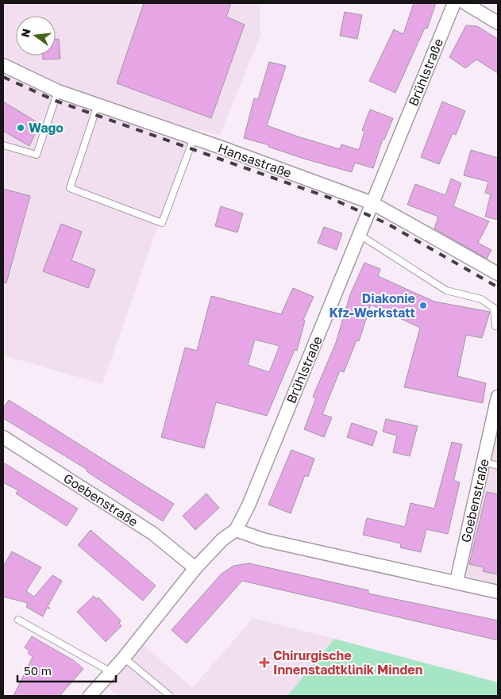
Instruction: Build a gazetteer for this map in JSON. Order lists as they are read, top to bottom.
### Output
{
  "streets": {
    "street": ["Brühlstraße", "Hansastraße", "Goebenstraße"]
  },
  "crossings": [
    ["Brühlstraße", "Hansastraße"],
    ["Brühlstraße", "Goebenstraße"]
  ],
  "places": {
    "other": ["Wago", "Diakonie Kfz-Werkstatt"],
    "health": ["Chirurgische Innenstadtklinik Minden"]
  },
  "scale_bar": "50 m",
  "north": "left"
}
